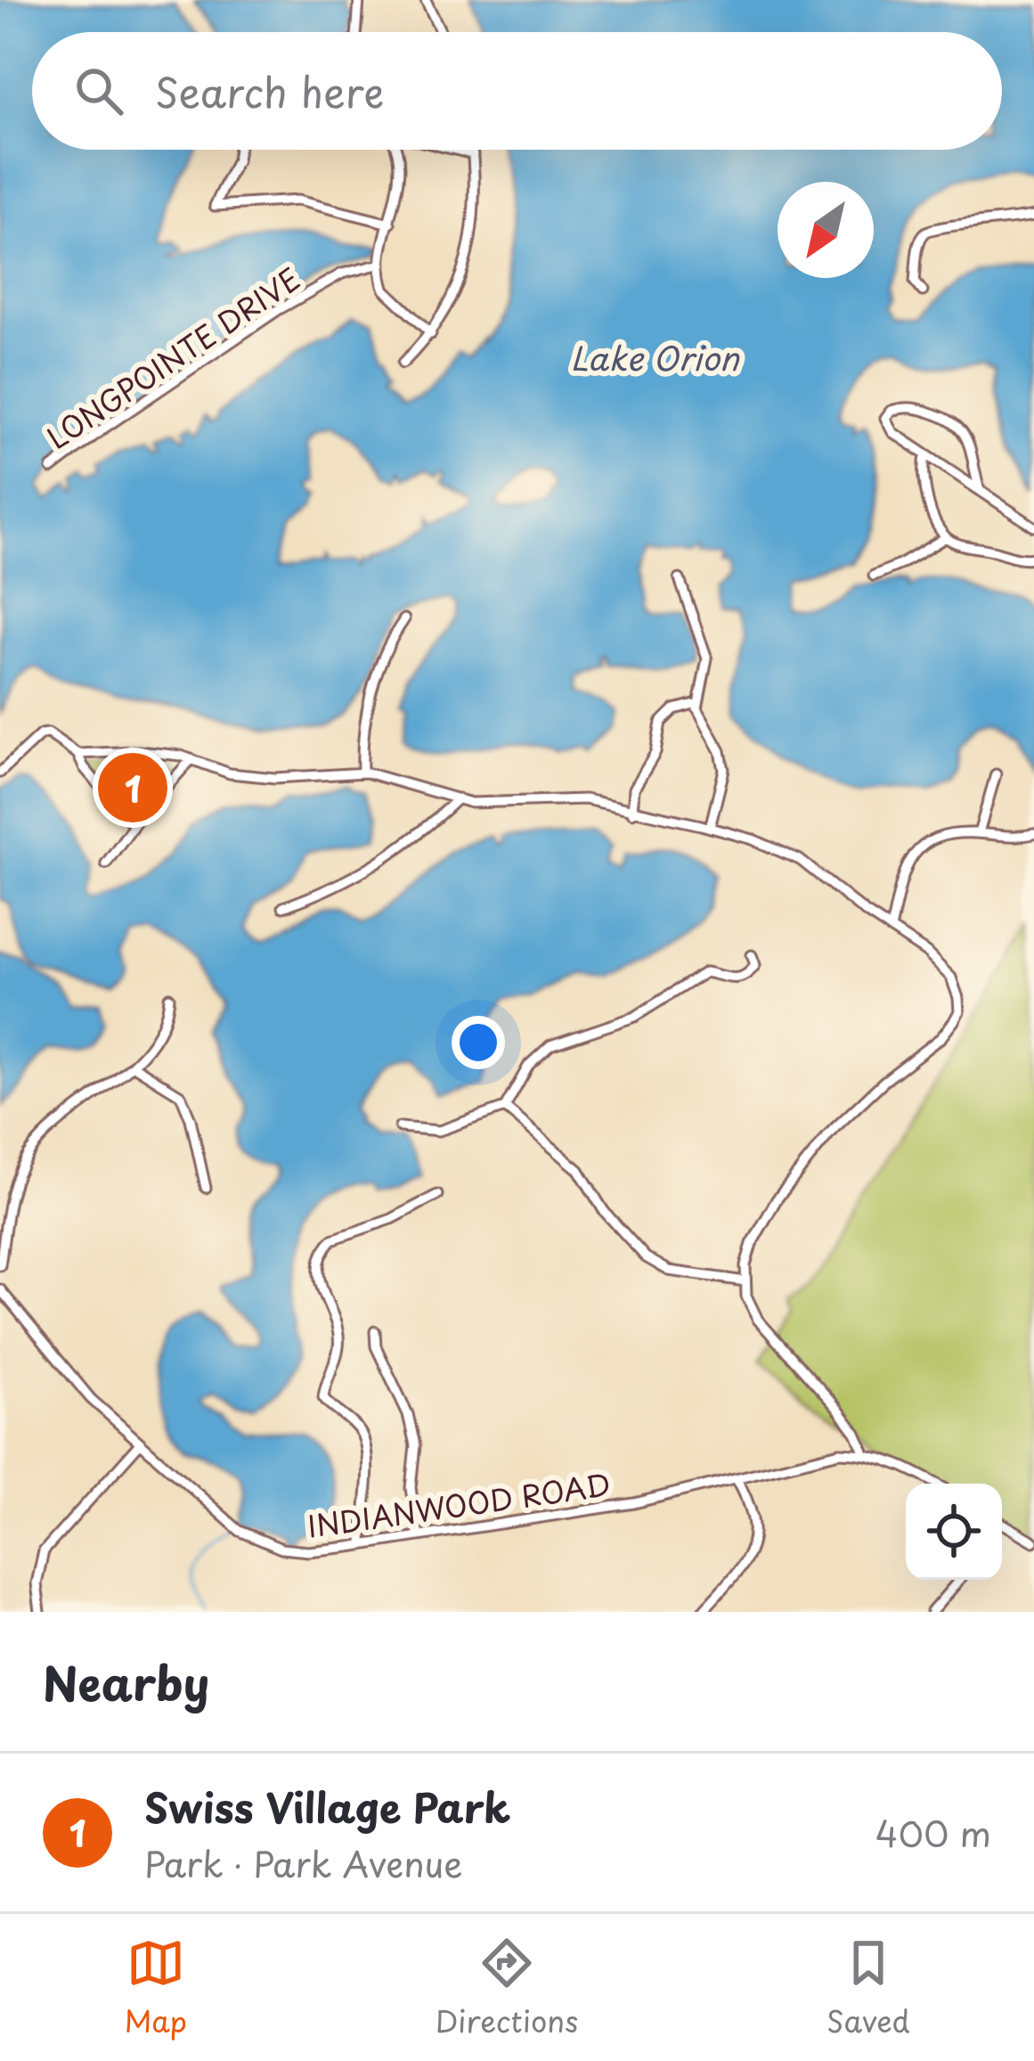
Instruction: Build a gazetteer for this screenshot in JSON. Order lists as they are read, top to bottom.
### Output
{
  "streets": {
    "street": ["LONGPOINTE DRIVE", "INDIANWOOD ROAD"]
  },
  "water": ["Lake Orion"],
  "north": "bottom left",
  "page": {
    "search": "Search here",
    "pins": "1",
    "heading": "Nearby",
    "list": [
      {
        "mark": "1",
        "name": "Swiss Village Park",
        "note": "Park · Park Avenue",
        "value": "400 m"
      }
    ],
    "nav": ["Map", "Directions", "Saved"]
  }
}
